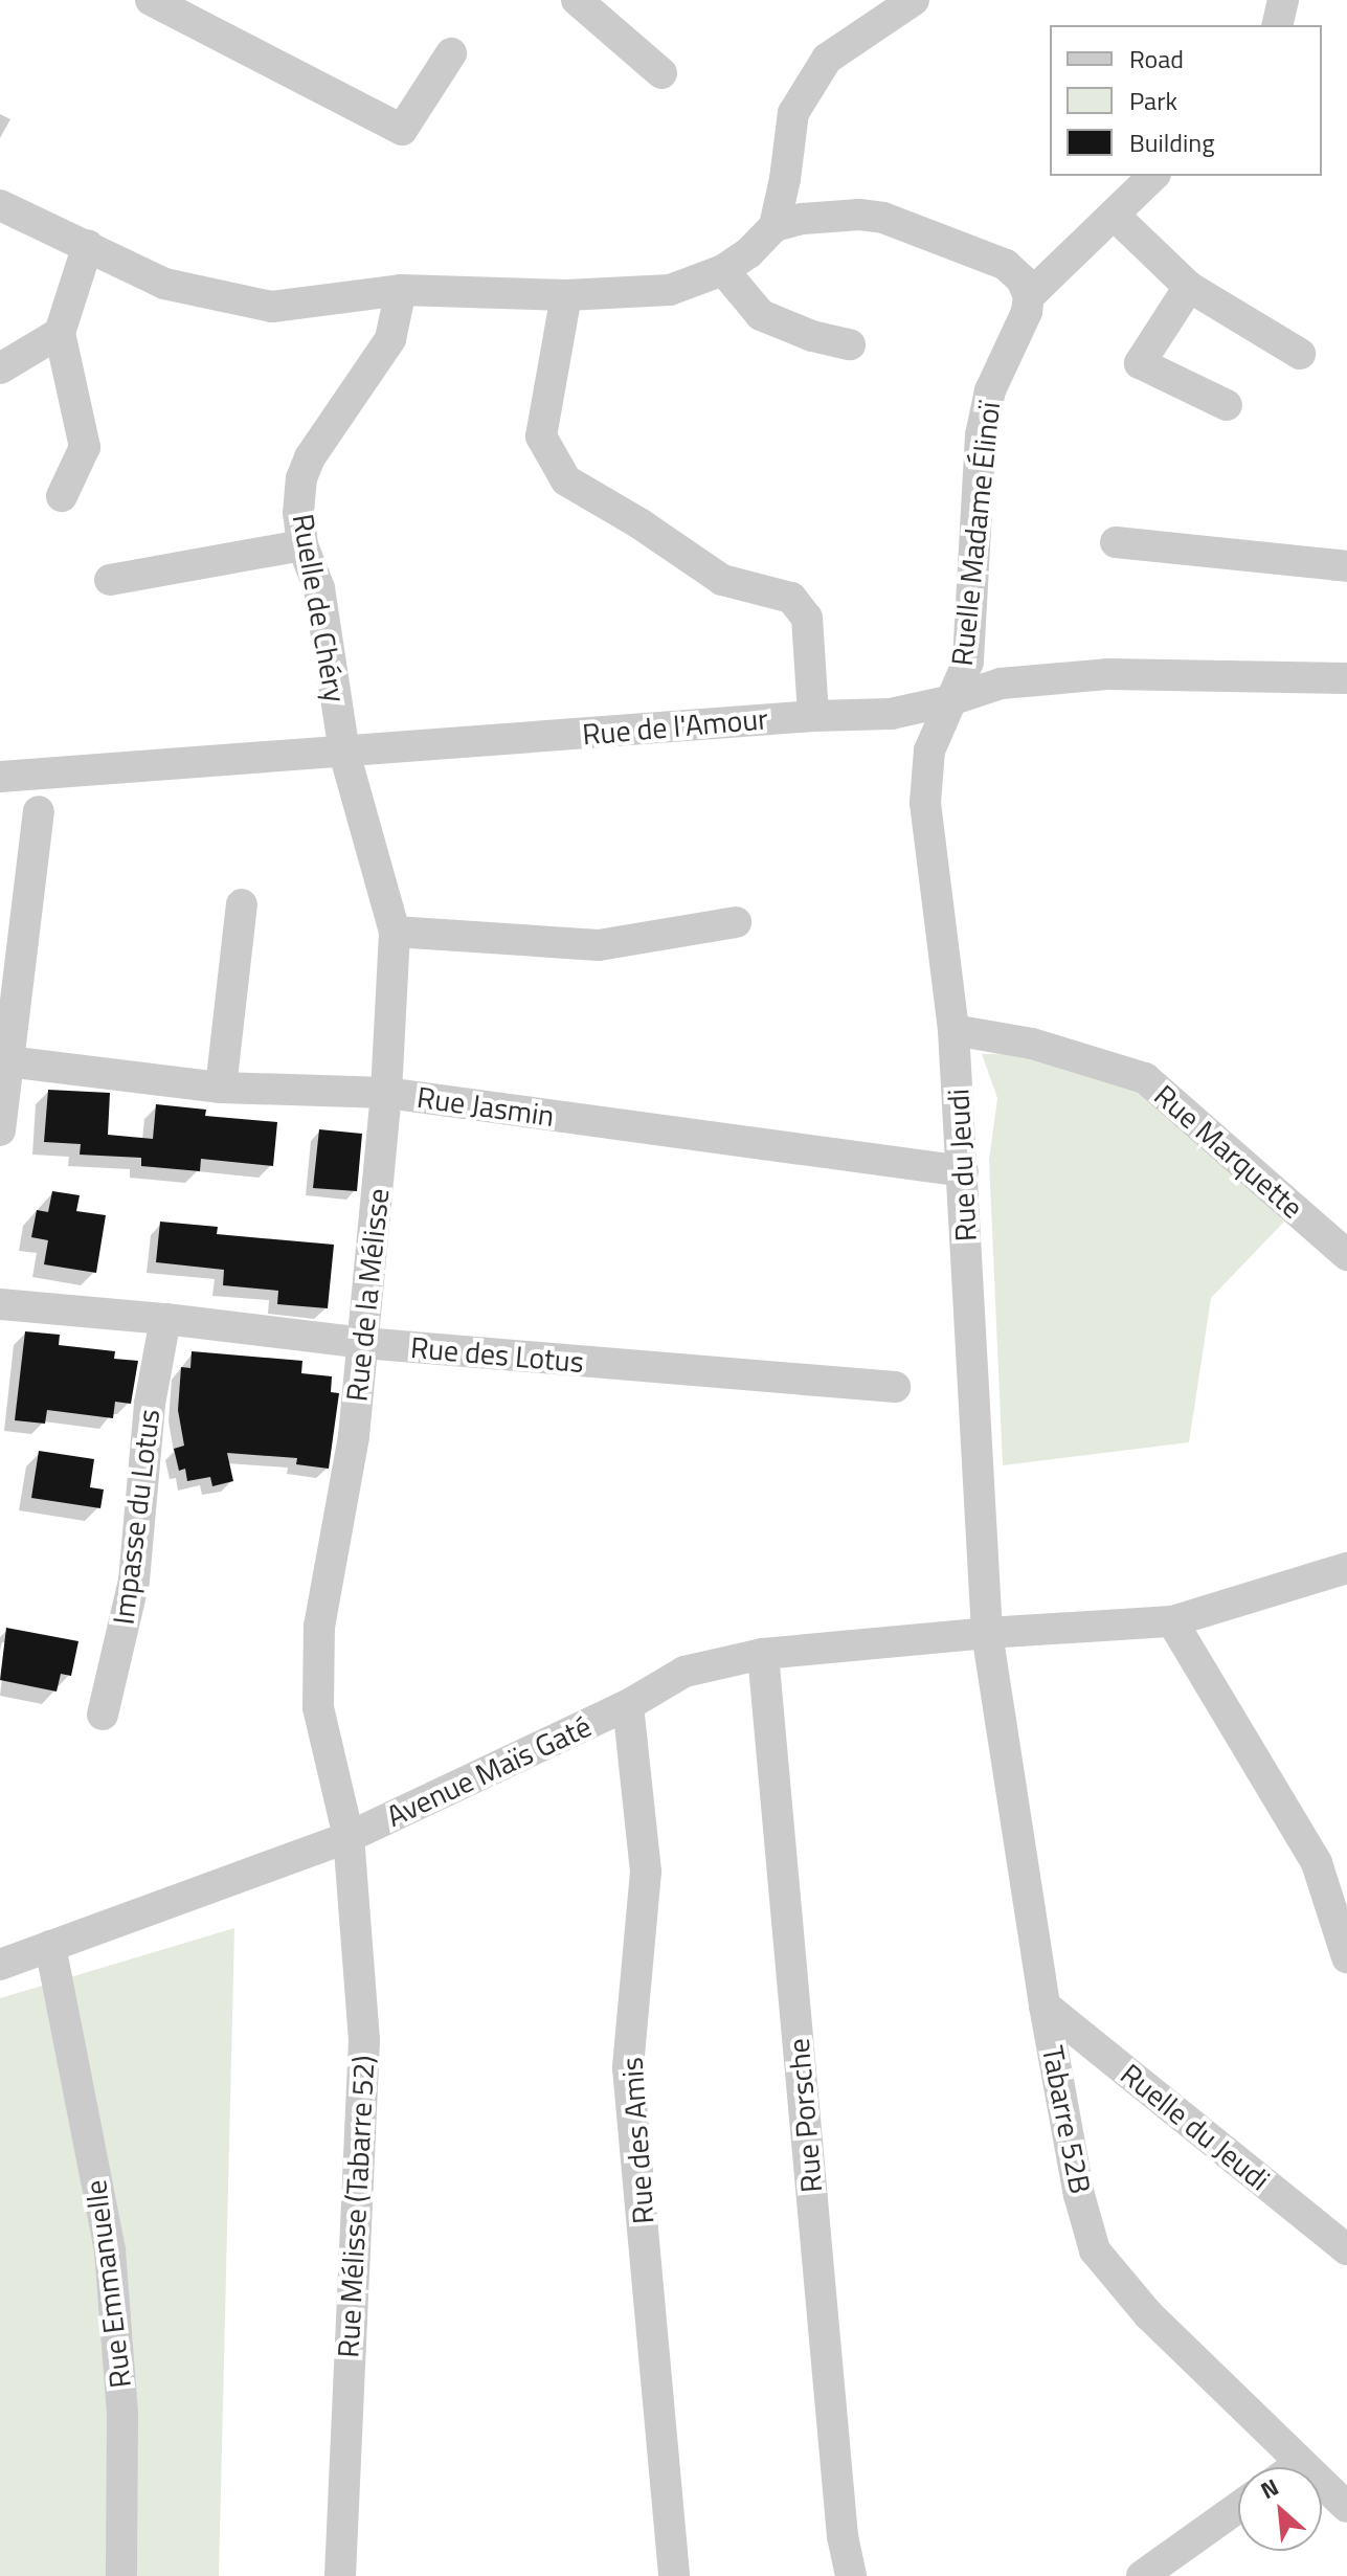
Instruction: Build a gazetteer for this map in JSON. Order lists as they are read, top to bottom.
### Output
{
  "streets": {
    "street": [
      "Ruelle Madame Élinoï",
      "Ruelle de Chéry",
      "Rue de l'Amour",
      "Rue Jasmin",
      "Rue Marquette",
      "Rue du Jeudi",
      "Rue de la Mélisse",
      "Rue des Lotus",
      "Impasse du Lotus",
      "Avenue Maïs Gaté",
      "Rue Porsche",
      "Tabarre 52B",
      "Ruelle du Jeudi",
      "Rue des Amis",
      "Rue Mélisse (Tabarre 52)",
      "Rue Emmanuelle"
    ]
  },
  "crossings": [
    ["Ruelle Madame Élinoï", "Rue de l'Amour"],
    ["Ruelle Madame Élinoï", "Rue du Jeudi"],
    ["Ruelle de Chéry", "Rue de l'Amour"],
    ["Ruelle de Chéry", "Rue de la Mélisse"],
    ["Rue de l'Amour", "Rue du Jeudi"],
    ["Rue de l'Amour", "Rue de la Mélisse"],
    ["Rue Jasmin", "Rue du Jeudi"],
    ["Rue Jasmin", "Rue de la Mélisse"],
    ["Rue Marquette", "Rue du Jeudi"],
    ["Rue du Jeudi", "Avenue Maïs Gaté"],
    ["Rue du Jeudi", "Tabarre 52B"],
    ["Rue de la Mélisse", "Rue des Lotus"],
    ["Rue de la Mélisse", "Avenue Maïs Gaté"],
    ["Rue de la Mélisse", "Rue Mélisse (Tabarre 52)"],
    ["Rue des Lotus", "Impasse du Lotus"],
    ["Avenue Maïs Gaté", "Rue Porsche"],
    ["Avenue Maïs Gaté", "Tabarre 52B"],
    ["Avenue Maïs Gaté", "Rue des Amis"],
    ["Avenue Maïs Gaté", "Rue Mélisse (Tabarre 52)"],
    ["Avenue Maïs Gaté", "Rue Emmanuelle"],
    ["Tabarre 52B", "Ruelle du Jeudi"]
  ],
  "legend": ["Road", "Park", "Building"],
  "north": "top left"
}
